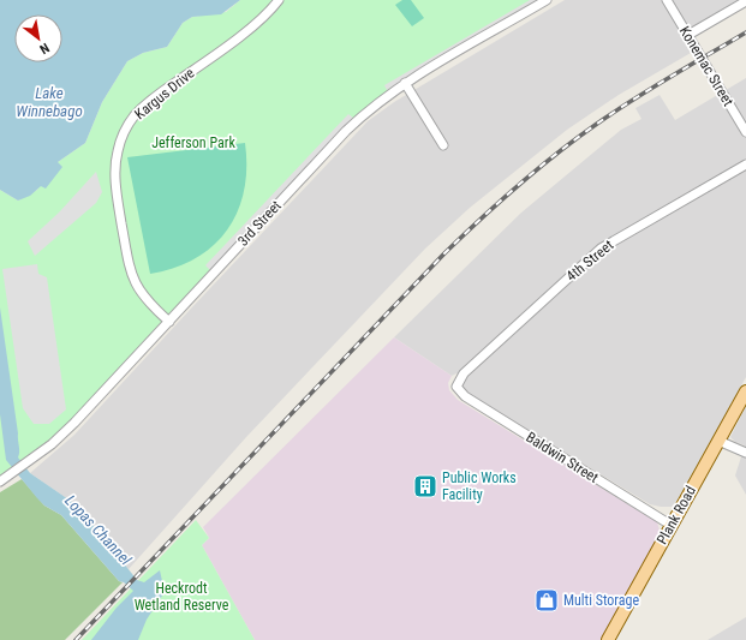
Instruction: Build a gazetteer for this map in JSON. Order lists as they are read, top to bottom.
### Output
{
  "streets": {
    "main road": ["Plank Road"],
    "street": [
      "Konemac Street",
      "Kargus Drive",
      "3rd Street",
      "4th Street",
      "Baldwin Street"
    ]
  },
  "crossings": [
    ["Kargus Drive", "3rd Street"],
    ["4th Street", "Baldwin Street"],
    ["Baldwin Street", "Plank Road"]
  ],
  "water": ["Lake Winnebago", "Lopas Channel"],
  "parks": ["Jefferson Park", "Heckrodt Wetland Reserve"],
  "places": {
    "building": ["Public Works Facility"],
    "shop": ["Multi Storage"]
  },
  "north": "bottom right"
}
